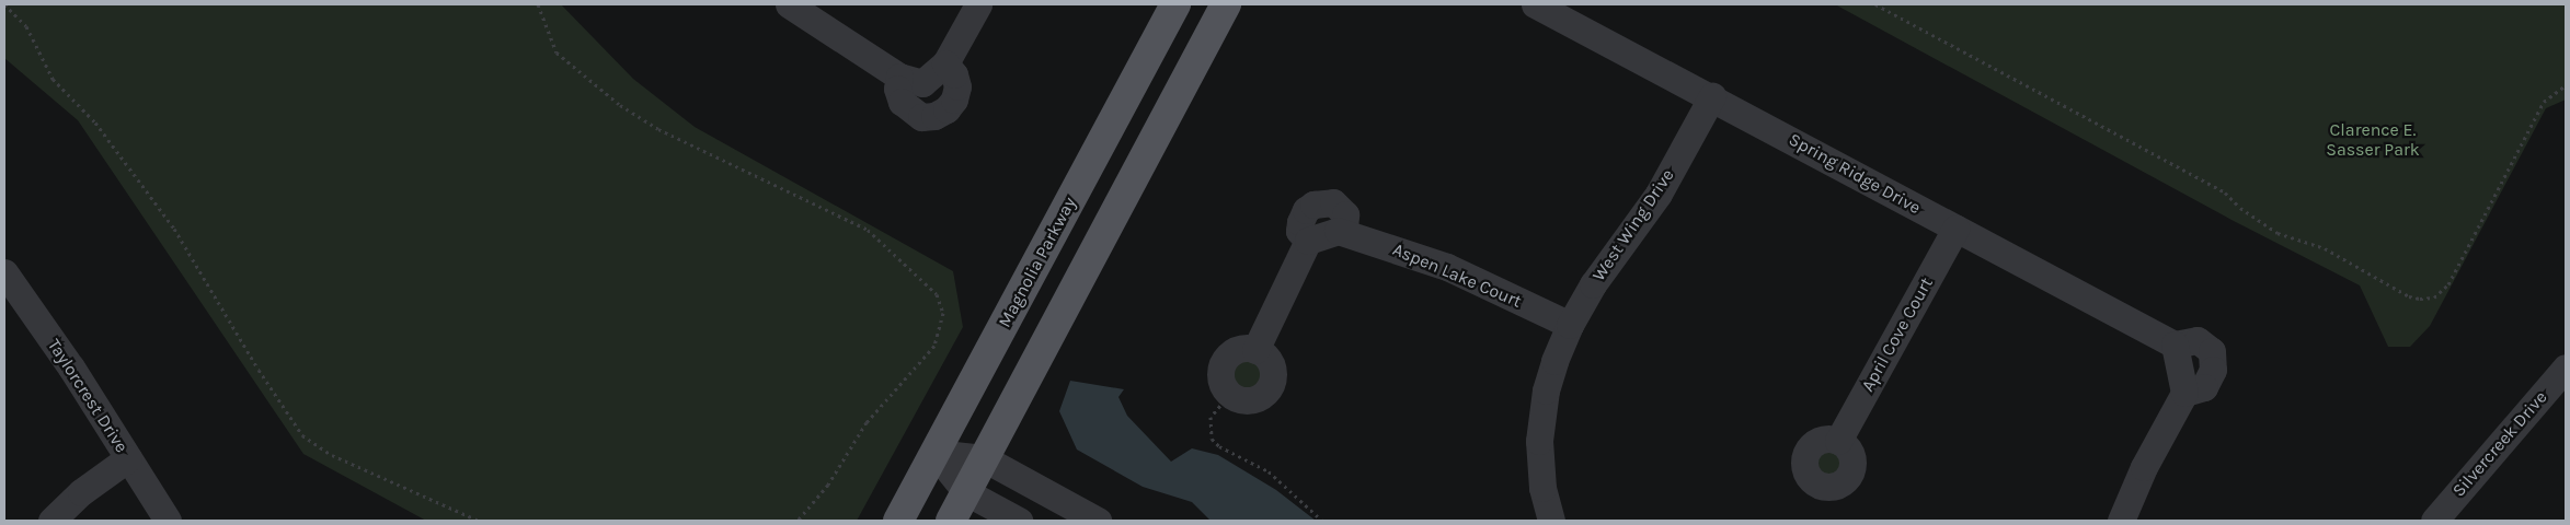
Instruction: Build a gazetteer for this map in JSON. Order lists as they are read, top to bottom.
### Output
{
  "streets": {
    "main road": ["Magnolia Parkway"],
    "street": [
      "Spring Ridge Drive",
      "West Wing Drive",
      "Aspen Lake Court",
      "April Cove Court",
      "Taylorcrest Drive",
      "Silvercreek Drive"
    ]
  },
  "crossings": [
    ["Spring Ridge Drive", "West Wing Drive"],
    ["Spring Ridge Drive", "April Cove Court"],
    ["West Wing Drive", "Aspen Lake Court"]
  ],
  "parks": ["Clarence E. Sasser Park"]
}
